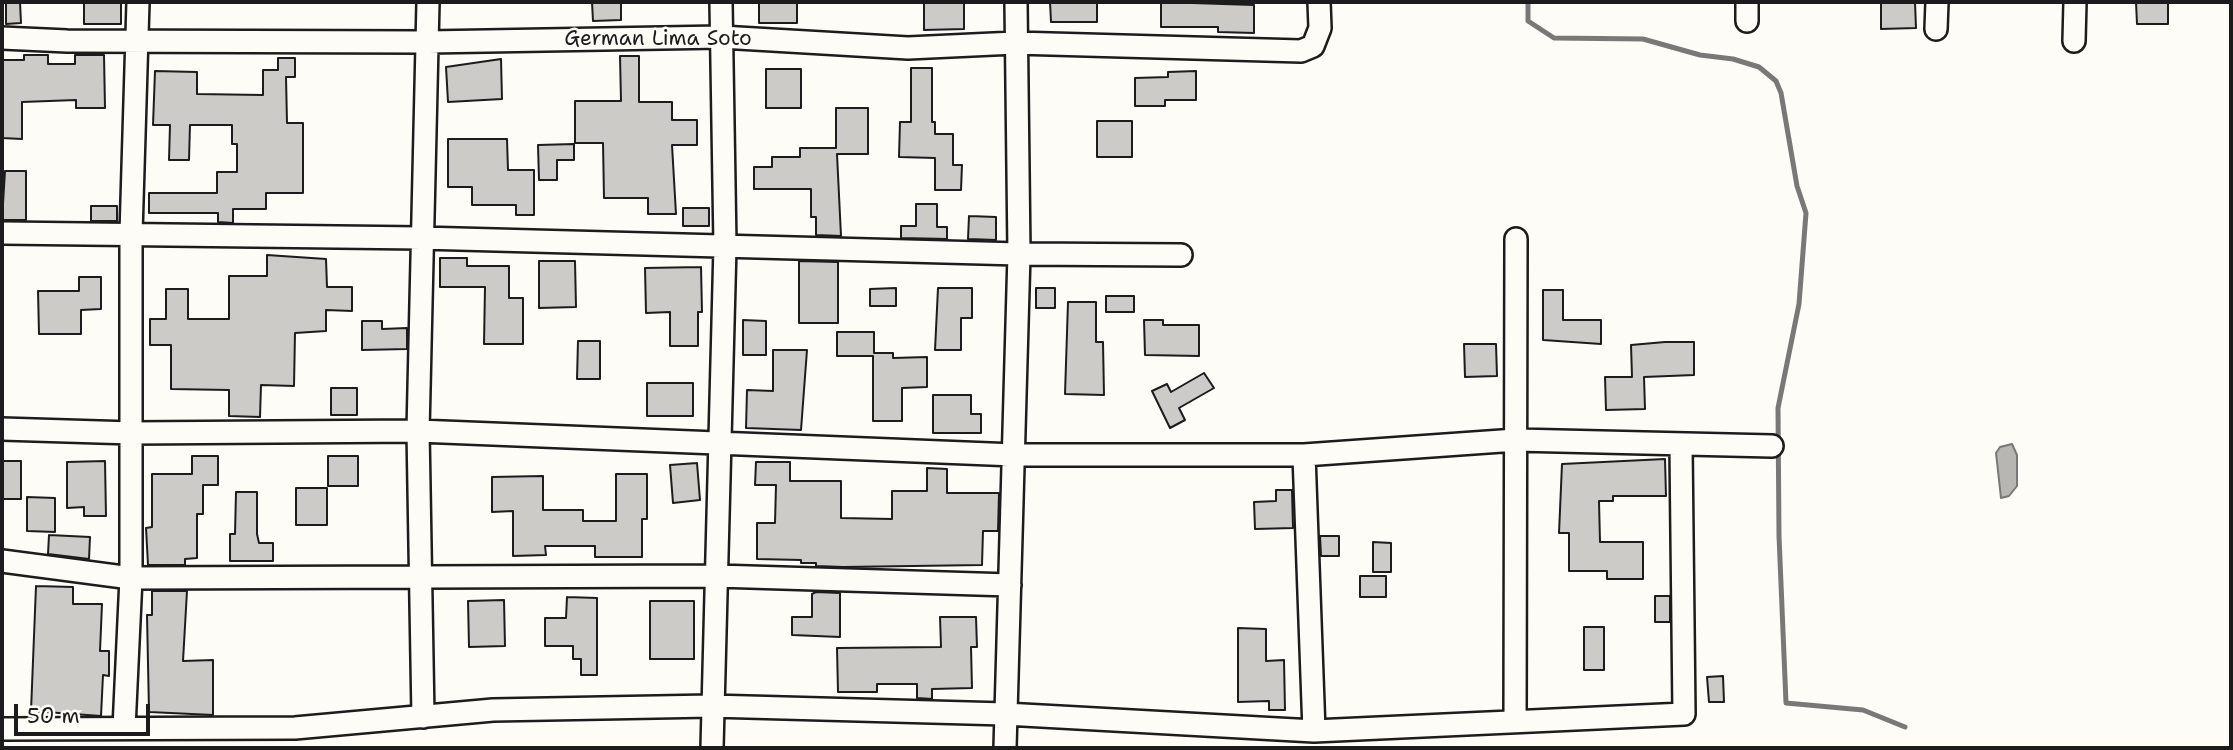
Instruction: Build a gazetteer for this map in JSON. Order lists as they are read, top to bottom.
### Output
{
  "streets": {
    "street": ["German Lima Soto"]
  },
  "scale_bar": "50 m"
}
